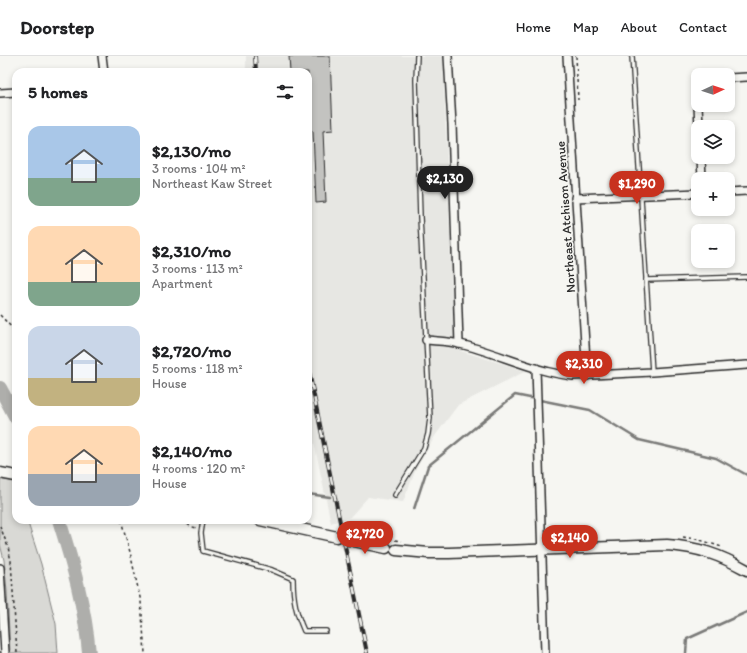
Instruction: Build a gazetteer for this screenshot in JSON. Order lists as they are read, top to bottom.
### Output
{
  "streets": {
    "street": ["Northeast Atchison Avenue"]
  },
  "north": "right",
  "page": {
    "header": "Doorstep",
    "nav": [
      "Home",
      "Map",
      "About",
      "Contact"
    ],
    "map_buttons": ["+", "−"],
    "heading": "5 homes",
    "list": [
      {
        "name": "$2,130/mo",
        "note": "3 rooms · 104 m² · Northeast Kaw Street"
      },
      {
        "name": "$2,310/mo",
        "note": "3 rooms · 113 m² · Apartment"
      },
      {
        "name": "$2,720/mo",
        "note": "5 rooms · 118 m² · House"
      },
      {
        "name": "$2,140/mo",
        "note": "4 rooms · 120 m² · House"
      }
    ],
    "price": [
      "$2,130",
      "$1,290",
      "$2,310",
      "$2,720",
      "$2,140"
    ]
  }
}
